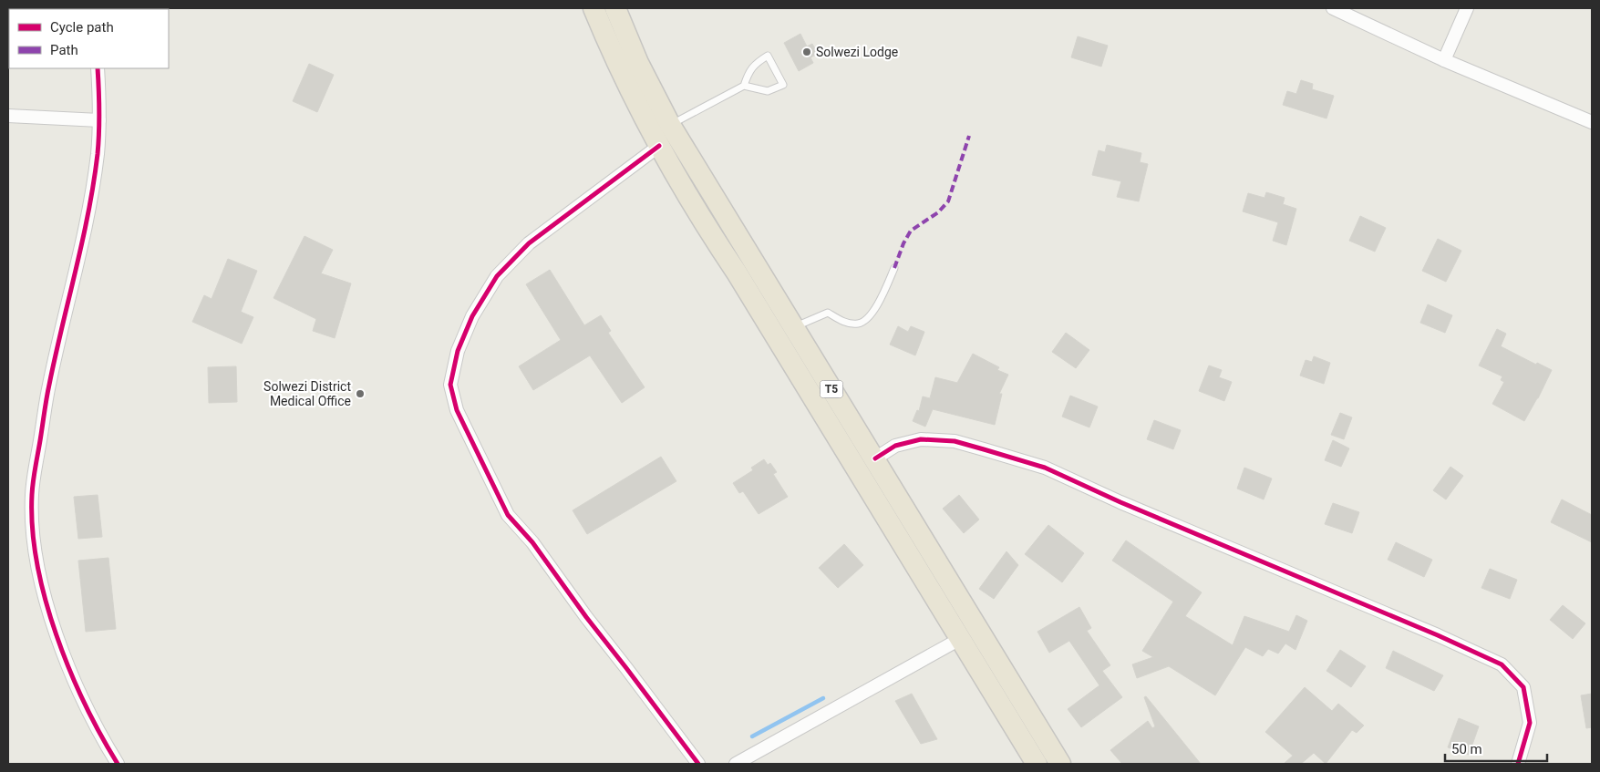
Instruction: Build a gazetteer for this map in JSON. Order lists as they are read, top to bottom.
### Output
{
  "streets": {
    "highway": ["T5"]
  },
  "places": ["Solwezi Lodge", "Solwezi District Medical Office"],
  "legend": ["Cycle path", "Path"],
  "scale_bar": "50 m"
}
